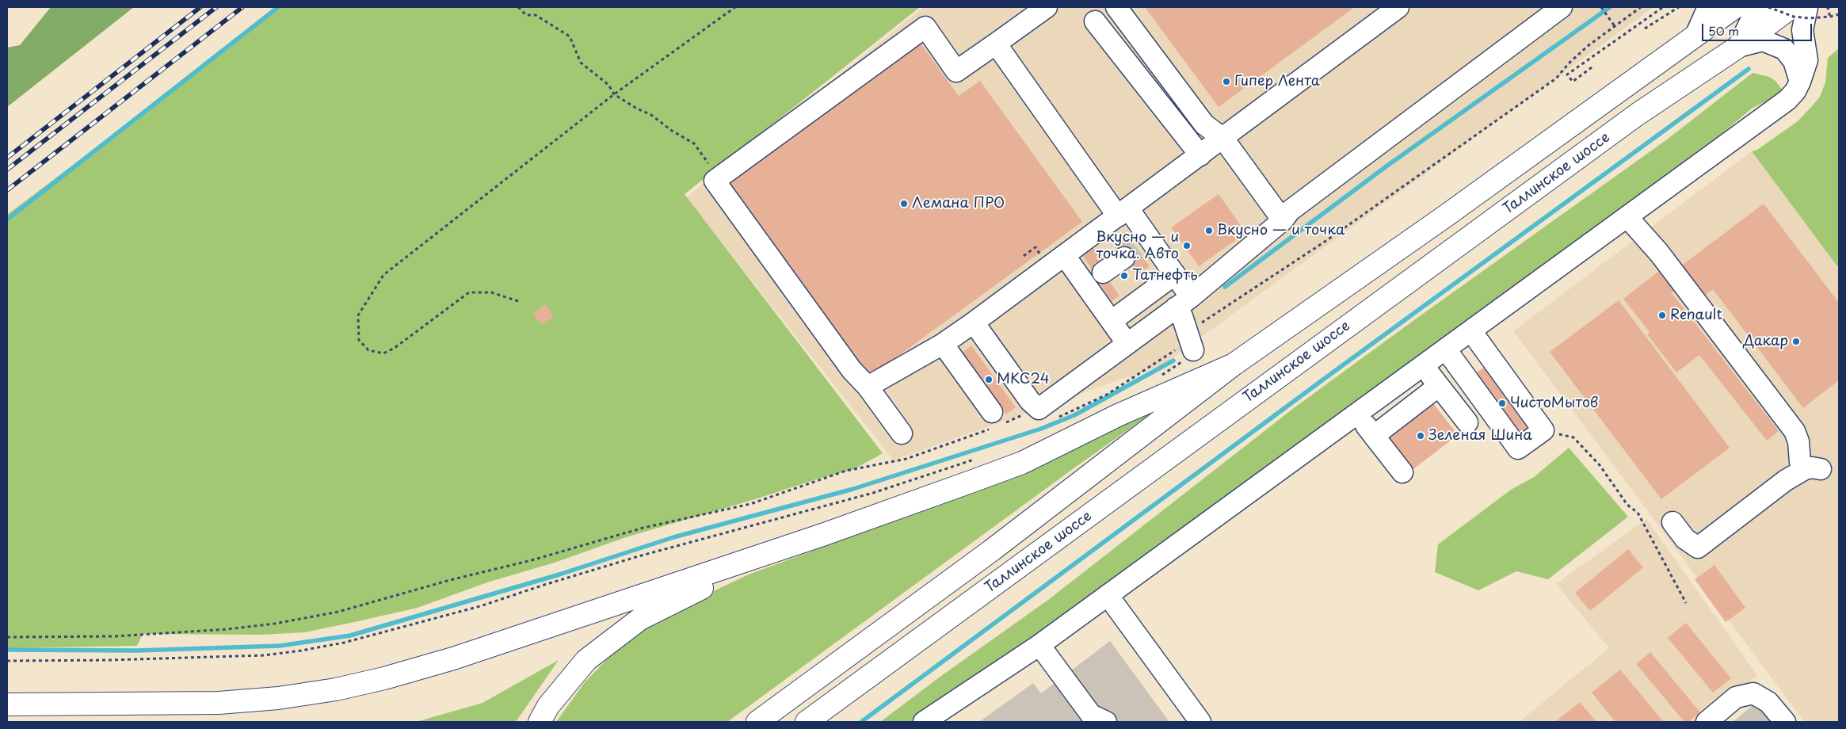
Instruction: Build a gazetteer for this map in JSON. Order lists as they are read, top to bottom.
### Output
{
  "streets": {
    "main road": ["Таллинское шоссе"]
  },
  "places": [
    "Гипер Лента",
    "Лемана ПРО",
    "Вкусно — и точка",
    "Вкусно — и точка. Авто",
    "Татнефть",
    "Renault",
    "Дакар",
    "МКС24",
    "ЧистоМытов",
    "Зеленая Шина"
  ],
  "scale_bar": "50 m"
}
